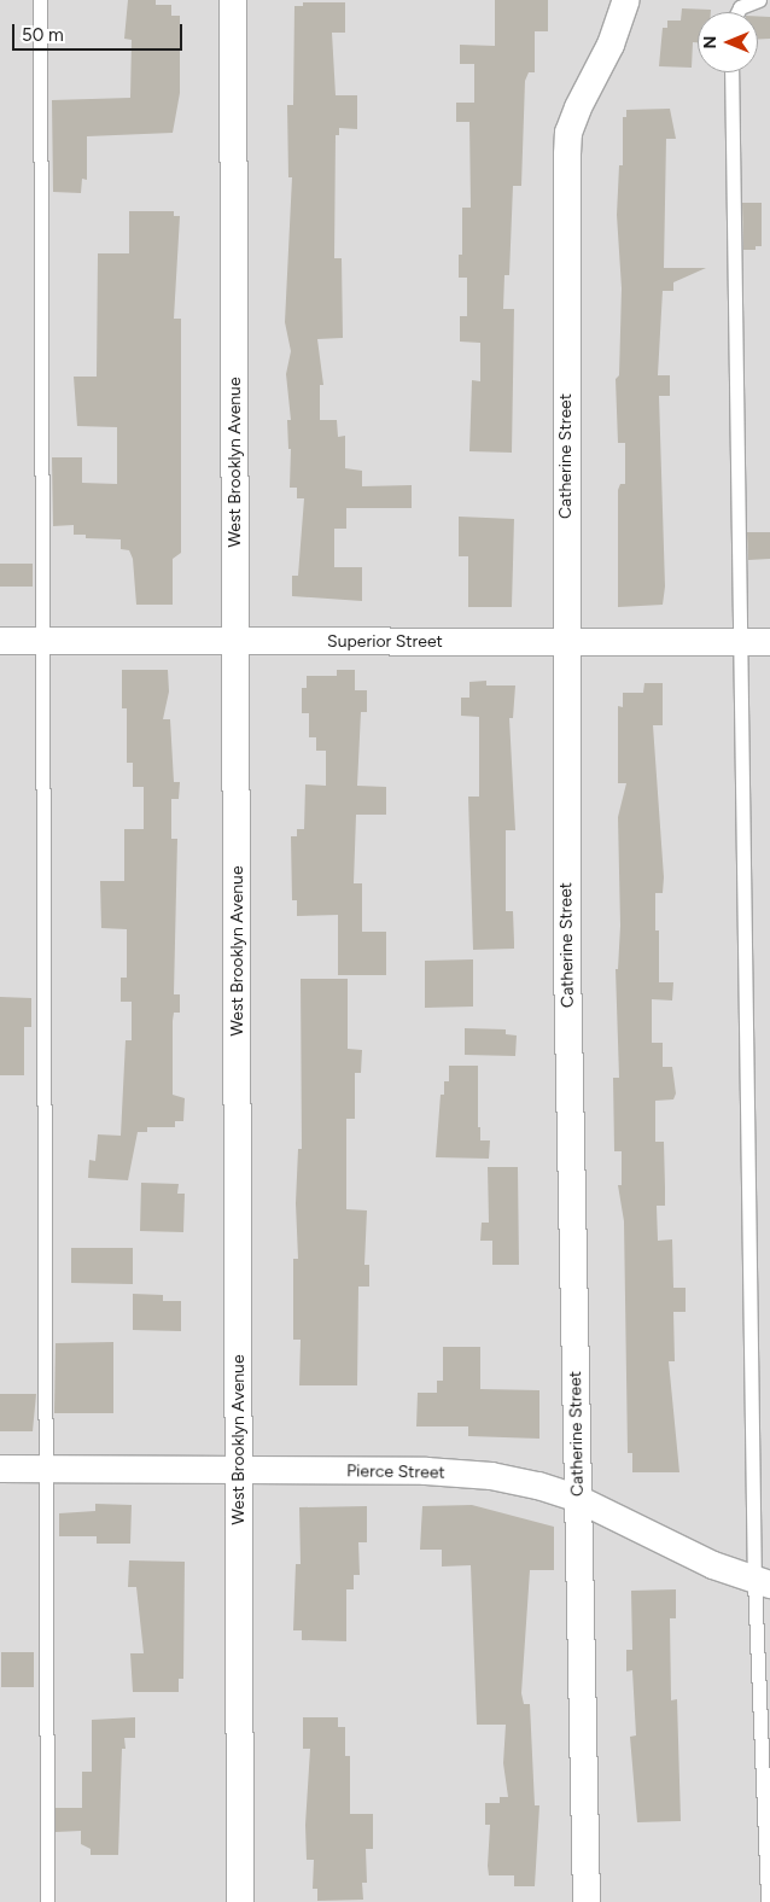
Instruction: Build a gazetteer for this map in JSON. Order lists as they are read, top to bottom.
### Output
{
  "streets": {
    "street": [
      "Catherine Street",
      "West Brooklyn Avenue",
      "Superior Street",
      "Pierce Street"
    ]
  },
  "crossings": [
    ["Catherine Street", "Superior Street"],
    ["Catherine Street", "Pierce Street"],
    ["West Brooklyn Avenue", "Superior Street"],
    ["West Brooklyn Avenue", "Pierce Street"]
  ],
  "scale_bar": "50 m",
  "north": "left"
}
